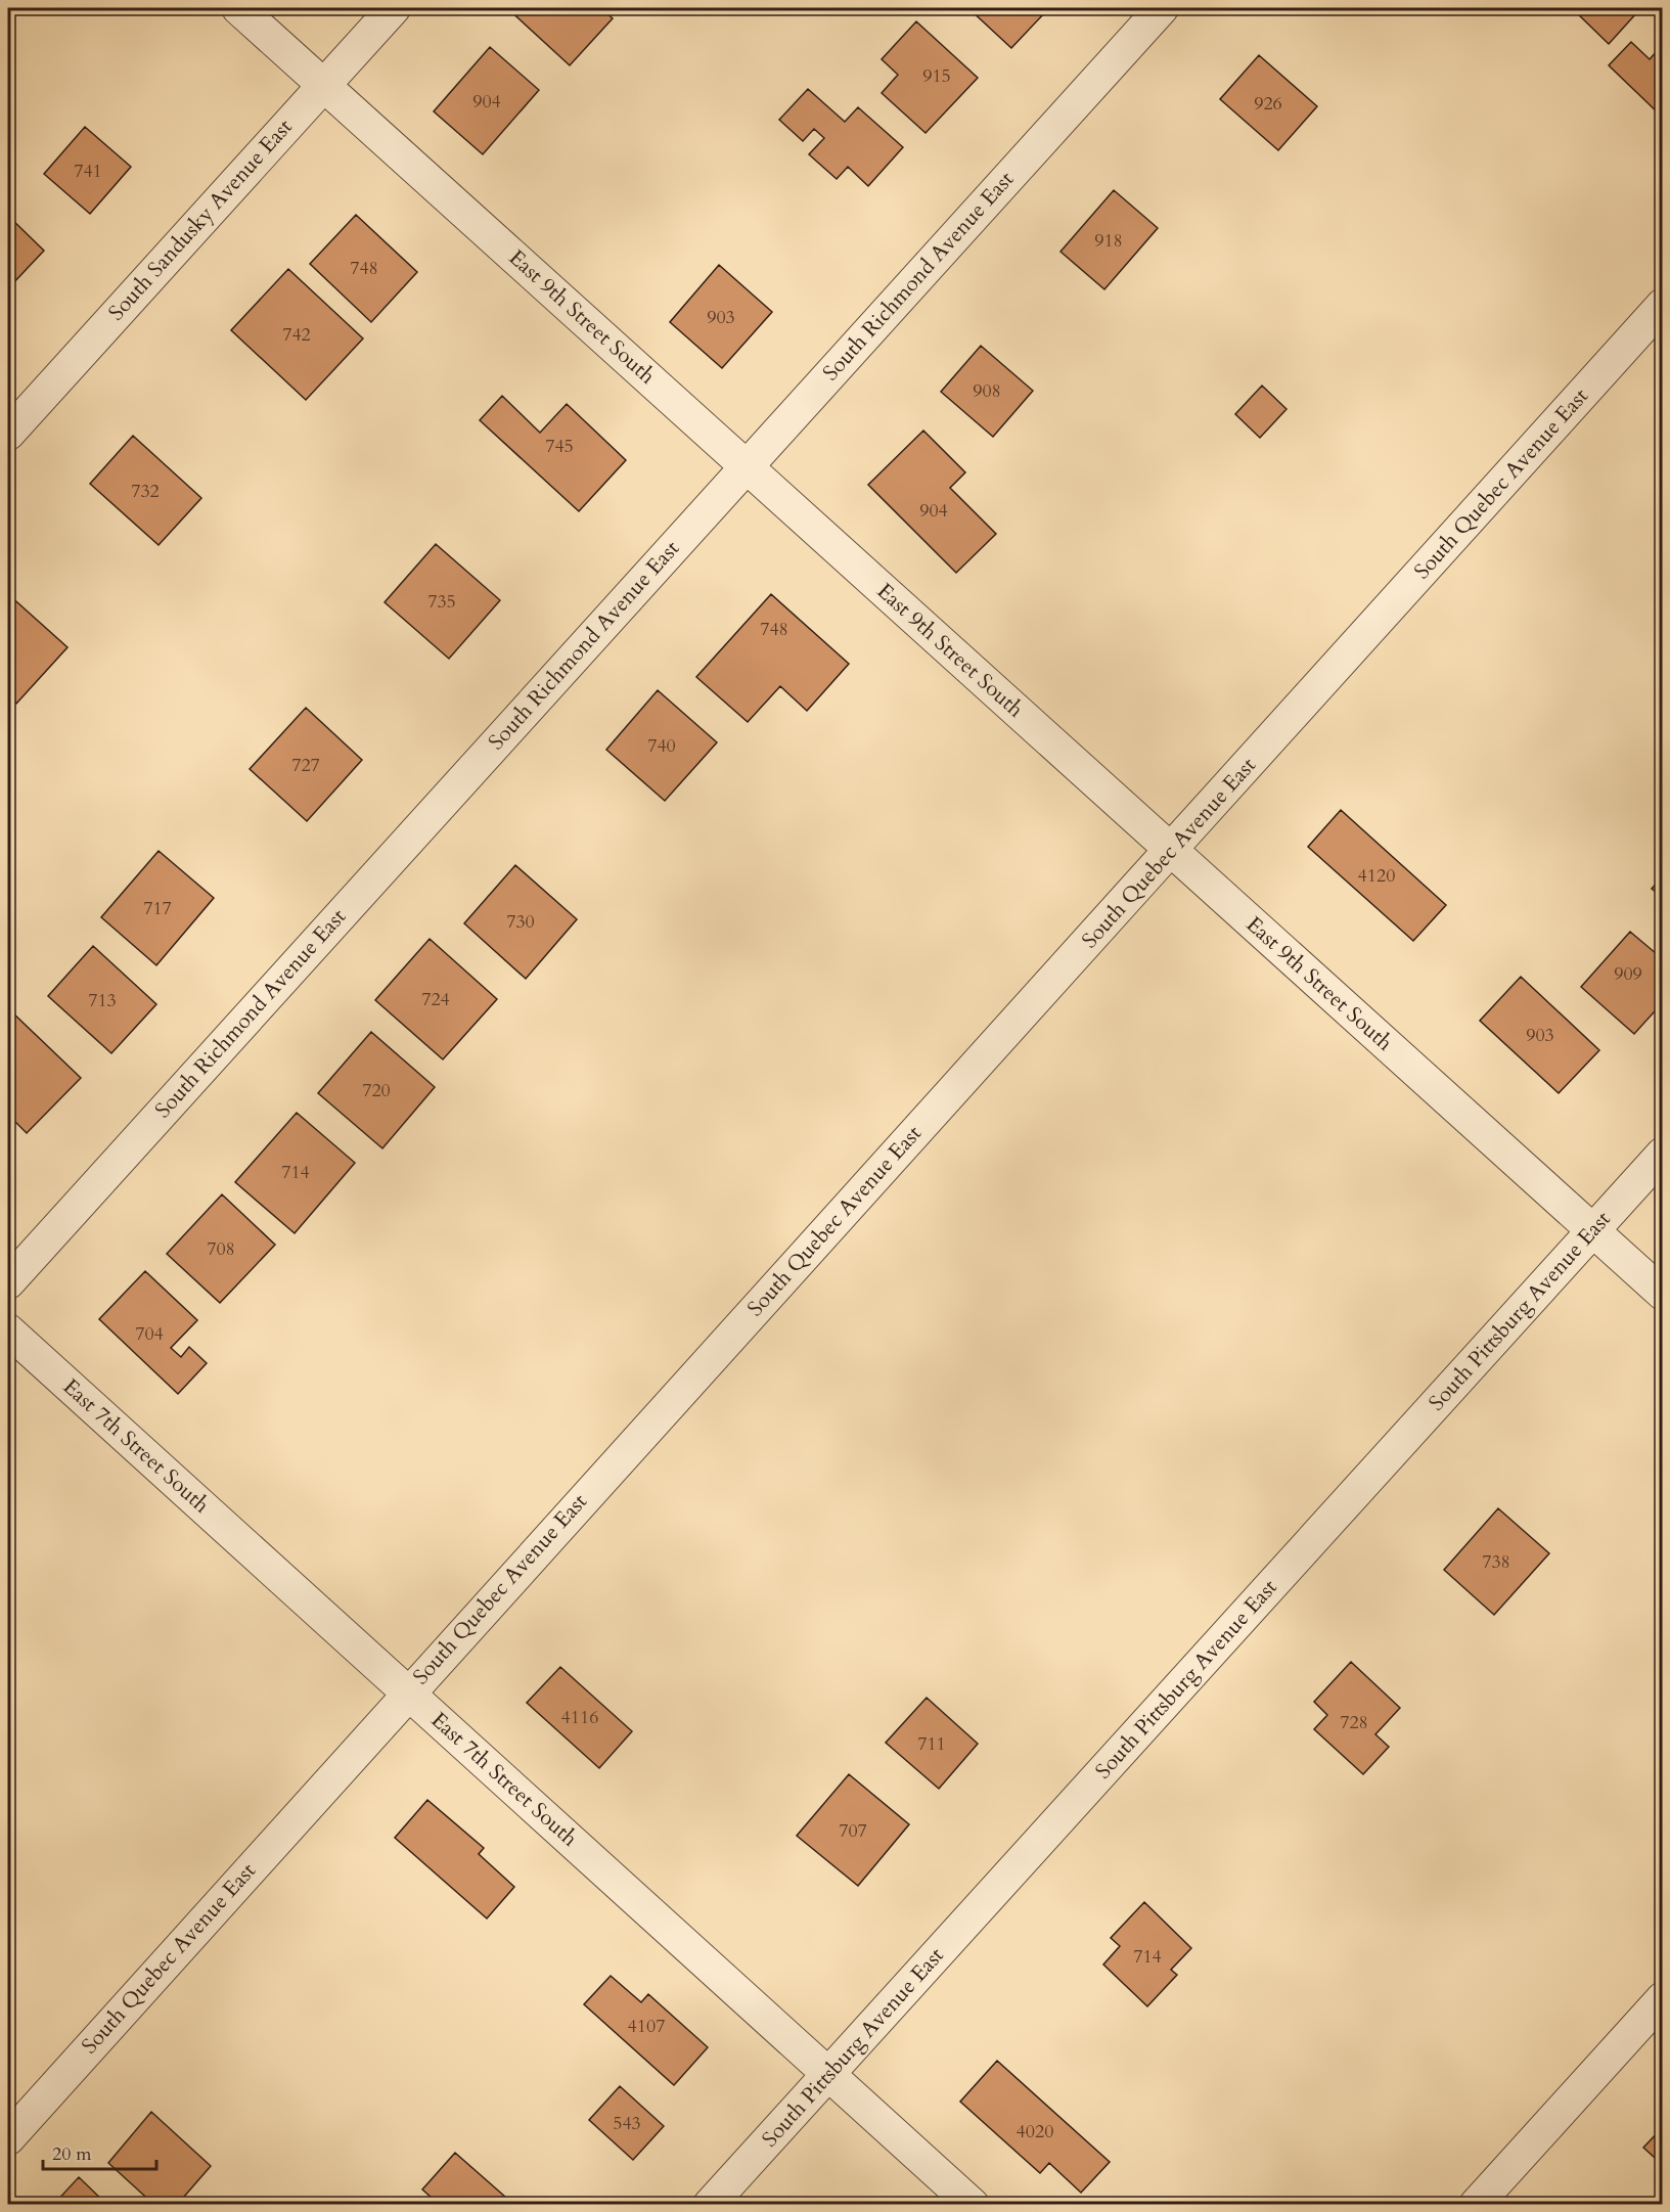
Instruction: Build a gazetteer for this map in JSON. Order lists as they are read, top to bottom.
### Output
{
  "streets": {
    "street": [
      "South Sandusky Avenue East",
      "South Richmond Avenue East",
      "East 9th Street South",
      "South Quebec Avenue East",
      "South Pittsburg Avenue East",
      "East 7th Street South"
    ]
  },
  "crossings": [
    ["South Sandusky Avenue East", "East 9th Street South"],
    ["South Richmond Avenue East", "East 9th Street South"],
    ["East 9th Street South", "South Quebec Avenue East"],
    ["East 9th Street South", "South Pittsburg Avenue East"],
    ["South Quebec Avenue East", "East 7th Street South"],
    ["South Pittsburg Avenue East", "East 7th Street South"]
  ],
  "house_numbers": [
    "915",
    "904",
    "926",
    "741",
    "918",
    "748",
    "903",
    "742",
    "908",
    "745",
    "732",
    "904",
    "735",
    "748",
    "740",
    "727",
    "4120",
    "717",
    "730",
    "909",
    "724",
    "713",
    "903",
    "720",
    "714",
    "708",
    "704",
    "738",
    "4116",
    "728",
    "711",
    "707",
    "714",
    "4107",
    "543",
    "4020"
  ],
  "scale_bar": "20 m"
}
